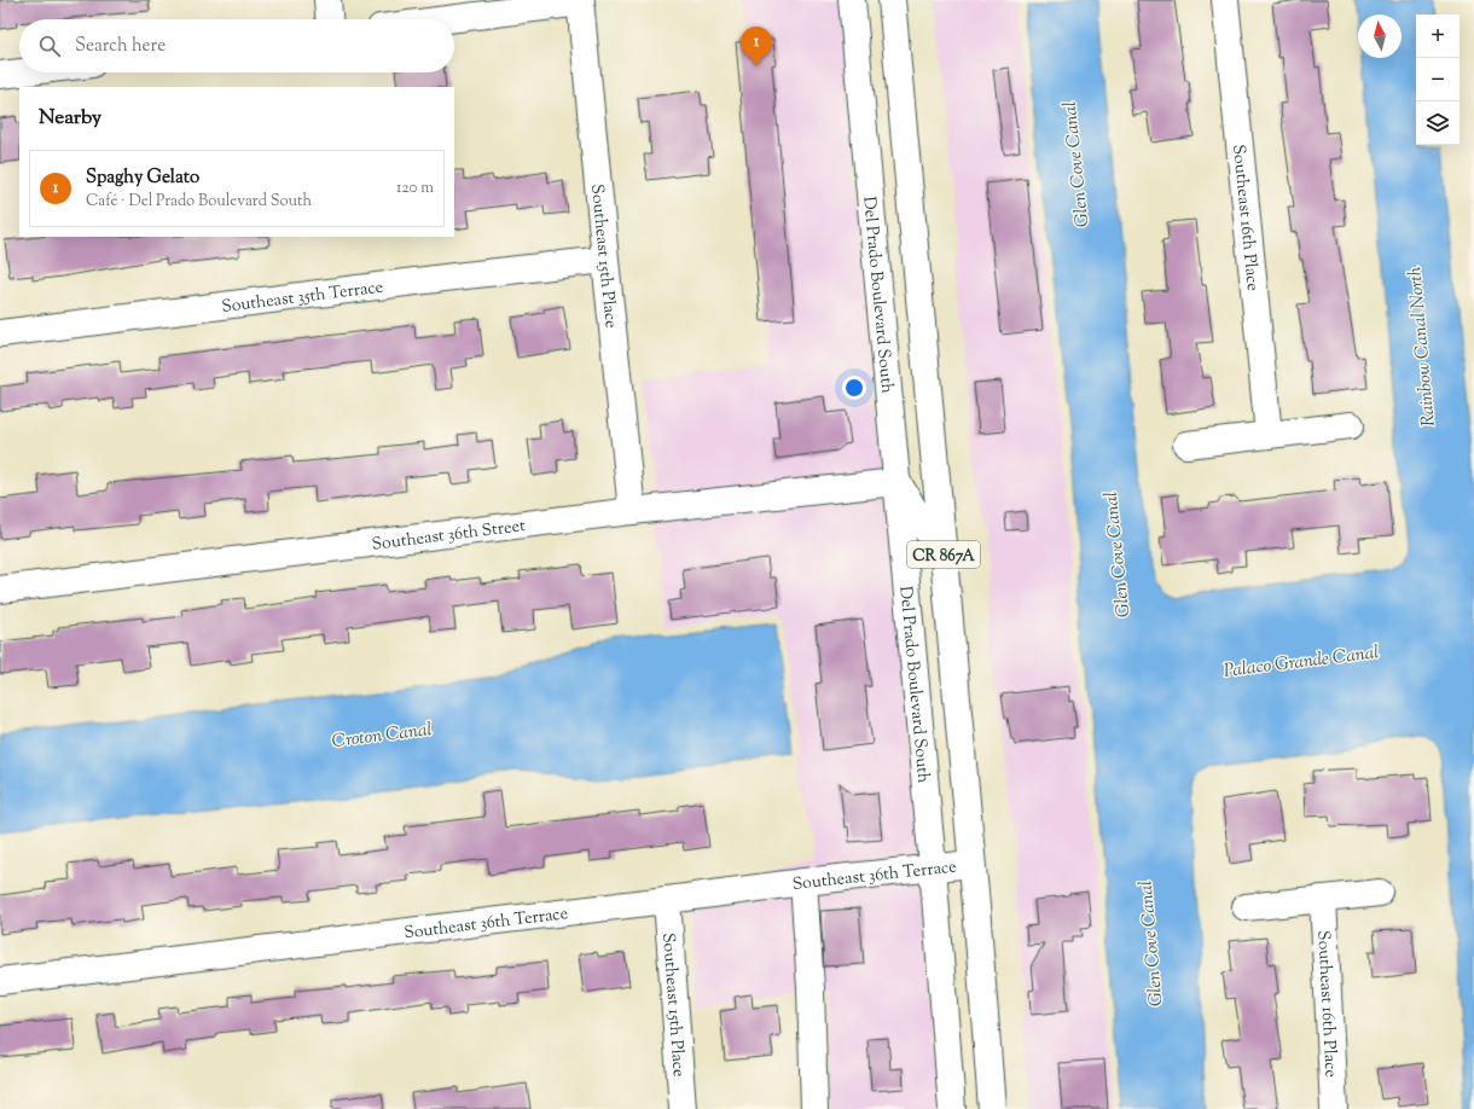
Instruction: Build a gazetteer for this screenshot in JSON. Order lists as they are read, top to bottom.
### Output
{
  "streets": {
    "street": [
      "Southeast 16th Place",
      "Southeast 15th Place",
      "Southeast 35th Terrace",
      "Del Prado Boulevard South",
      "Southeast 36th Street",
      "CR 867A",
      "Southeast 36th Terrace"
    ]
  },
  "crossings": [
    ["Southeast 15th Place", "Southeast 35th Terrace"],
    ["Southeast 15th Place", "Southeast 36th Street"],
    ["Southeast 15th Place", "Southeast 36th Terrace"],
    ["Del Prado Boulevard South", "Southeast 36th Street"],
    ["Del Prado Boulevard South", "Southeast 36th Terrace"],
    ["CR 867A", "Southeast 36th Terrace"]
  ],
  "water": [
    "Glen Cove Canal",
    "Rainbow Canal North",
    "Palaco Grande Canal",
    "Croton Canal"
  ],
  "north": "top",
  "page": {
    "map_buttons": ["+", "−"],
    "search": "Search here",
    "pins": "1",
    "heading": "Nearby",
    "list": [
      {
        "mark": "1",
        "name": "Spaghy Gelato",
        "note": "Café · Del Prado Boulevard South",
        "value": "120 m"
      }
    ]
  }
}
